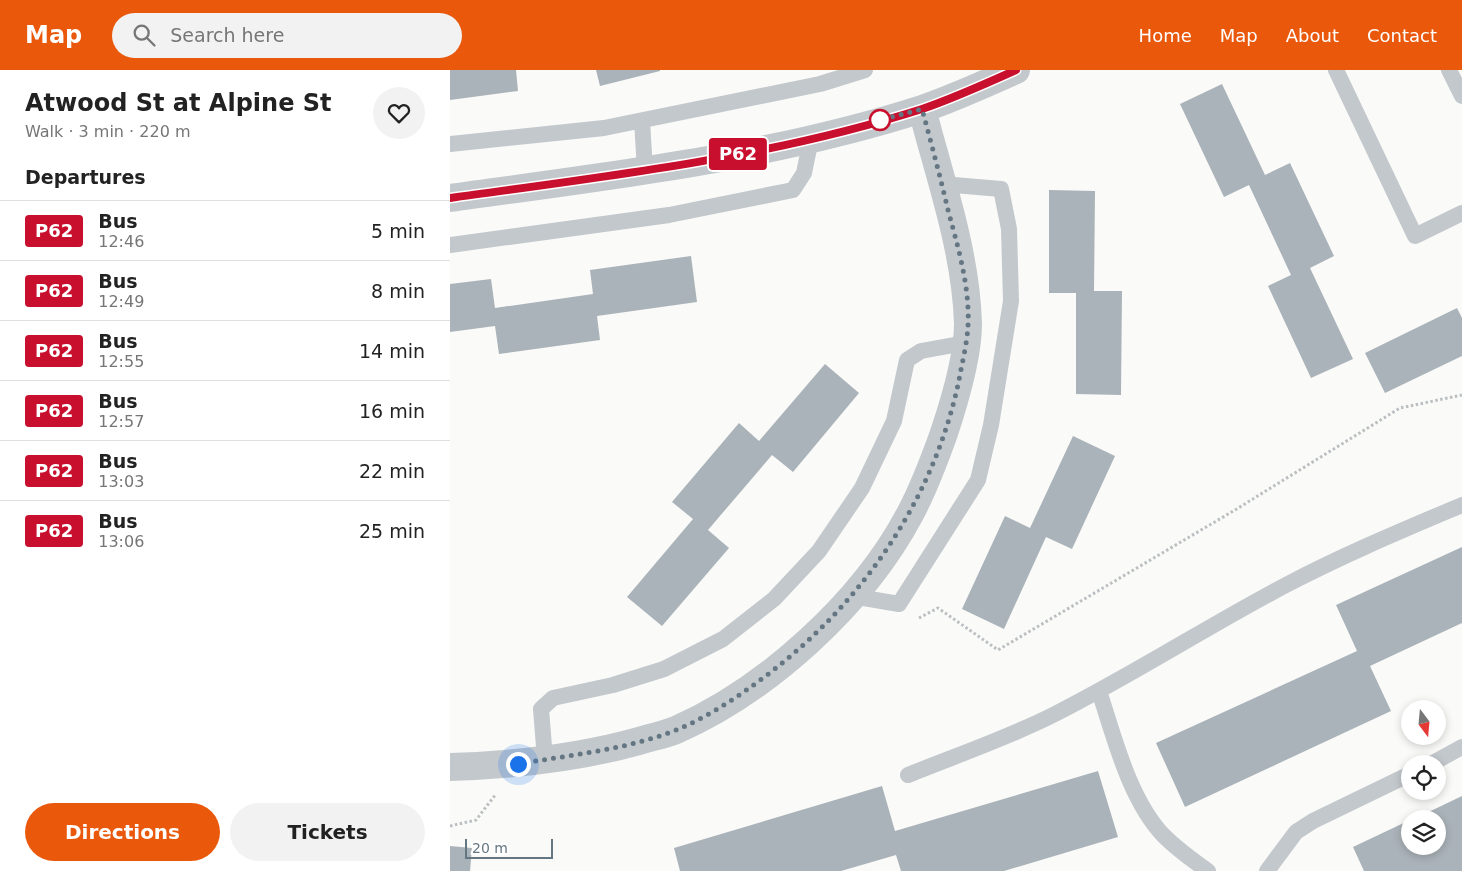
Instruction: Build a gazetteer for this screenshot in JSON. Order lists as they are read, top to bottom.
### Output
{
  "lines": ["bus line P62"],
  "scale_bar": "20 m",
  "north": "bottom",
  "page": {
    "header": "Map",
    "search": "Search here",
    "nav": [
      "Home",
      "Map",
      "About",
      "Contact"
    ],
    "heading": [
      ["Atwood St at Alpine St", "Walk · 3 min · 220 m"],
      "Departures"
    ],
    "on_map": "P62",
    "list": [
      {
        "mark": "P62",
        "name": "Bus",
        "note": "12:46",
        "value": "5 min"
      },
      {
        "mark": "P62",
        "name": "Bus",
        "note": "12:49",
        "value": "8 min"
      },
      {
        "mark": "P62",
        "name": "Bus",
        "note": "12:55",
        "value": "14 min"
      },
      {
        "mark": "P62",
        "name": "Bus",
        "note": "12:57",
        "value": "16 min"
      },
      {
        "mark": "P62",
        "name": "Bus",
        "note": "13:03",
        "value": "22 min"
      },
      {
        "mark": "P62",
        "name": "Bus",
        "note": "13:06",
        "value": "25 min"
      }
    ],
    "buttons": ["Directions", "Tickets"],
    "scale": "20 m"
  }
}
